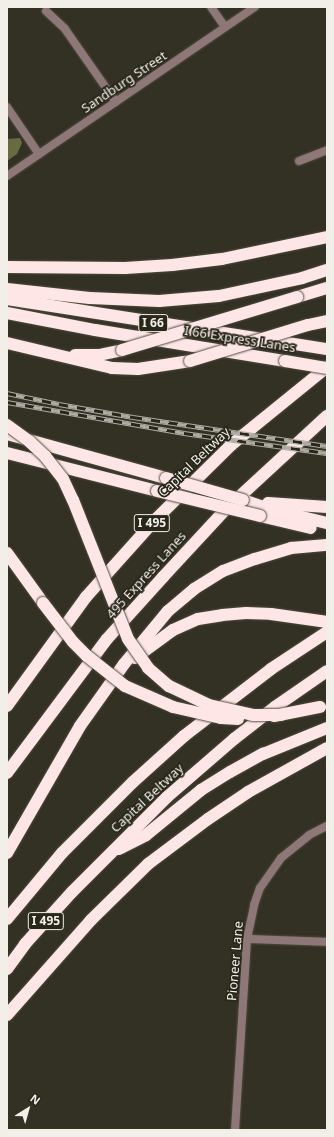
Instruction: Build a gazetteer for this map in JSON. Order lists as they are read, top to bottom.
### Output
{
  "streets": {
    "highway": [
      "I 66",
      "I 66 Express Lanes",
      "Capital Beltway",
      "I 495",
      "495 Express Lanes"
    ],
    "street": ["Sandburg Street", "Pioneer Lane"]
  },
  "crossings": [
    ["I 66 Express Lanes", "Capital Beltway"]
  ],
  "north": "top right"
}
